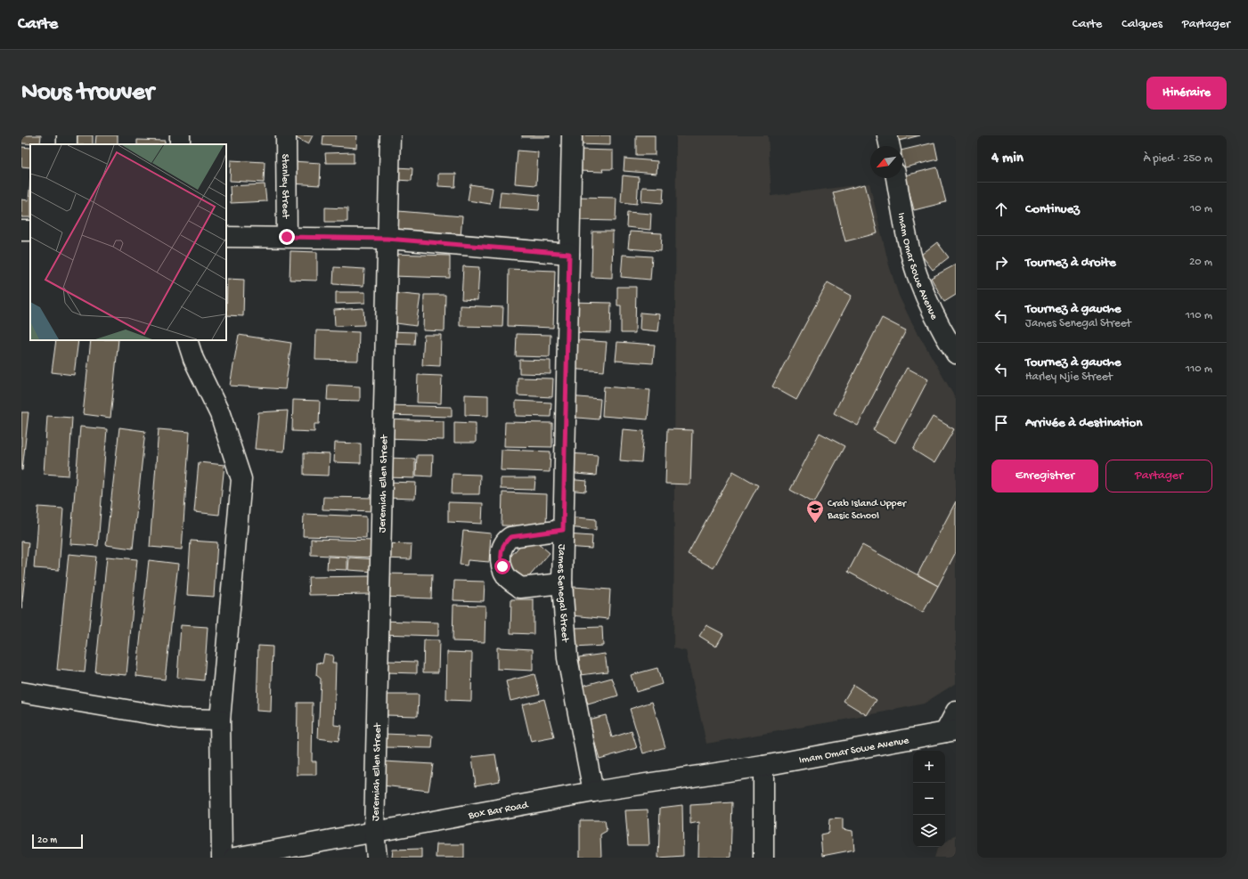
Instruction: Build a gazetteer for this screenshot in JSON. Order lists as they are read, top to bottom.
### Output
{
  "streets": {
    "street": [
      "Stanley Street",
      "Imam Omar Sowe Avenue",
      "Jeremiah Ellen Street",
      "James Senegal Street",
      "Box Bar Road"
    ]
  },
  "crossings": [
    ["Imam Omar Sowe Avenue", "Box Bar Road"],
    ["Jeremiah Ellen Street", "Box Bar Road"],
    ["James Senegal Street", "Box Bar Road"]
  ],
  "places": {
    "school or university": ["Crab Island Upper Basic School"]
  },
  "scale_bar": "20 m",
  "north": "bottom left",
  "page": {
    "header": "Carte",
    "nav": ["Carte", "Calques", "Partager"],
    "buttons": [
      "Itinéraire",
      ["Enregistrer", "Partager"]
    ],
    "title": "Nous trouver",
    "heading": ["4 min", "À pied · 250 m"],
    "list": [
      ["Continuez", "10 m"],
      ["Tournez à droite", "20 m"],
      ["Tournez à gauche", "James Senegal Street", "110 m"],
      ["Tournez à gauche", "Harley Njie Street", "110 m"],
      "Arrivée à destination"
    ],
    "map_buttons": ["+", "−"],
    "scale": "20 m"
  }
}
